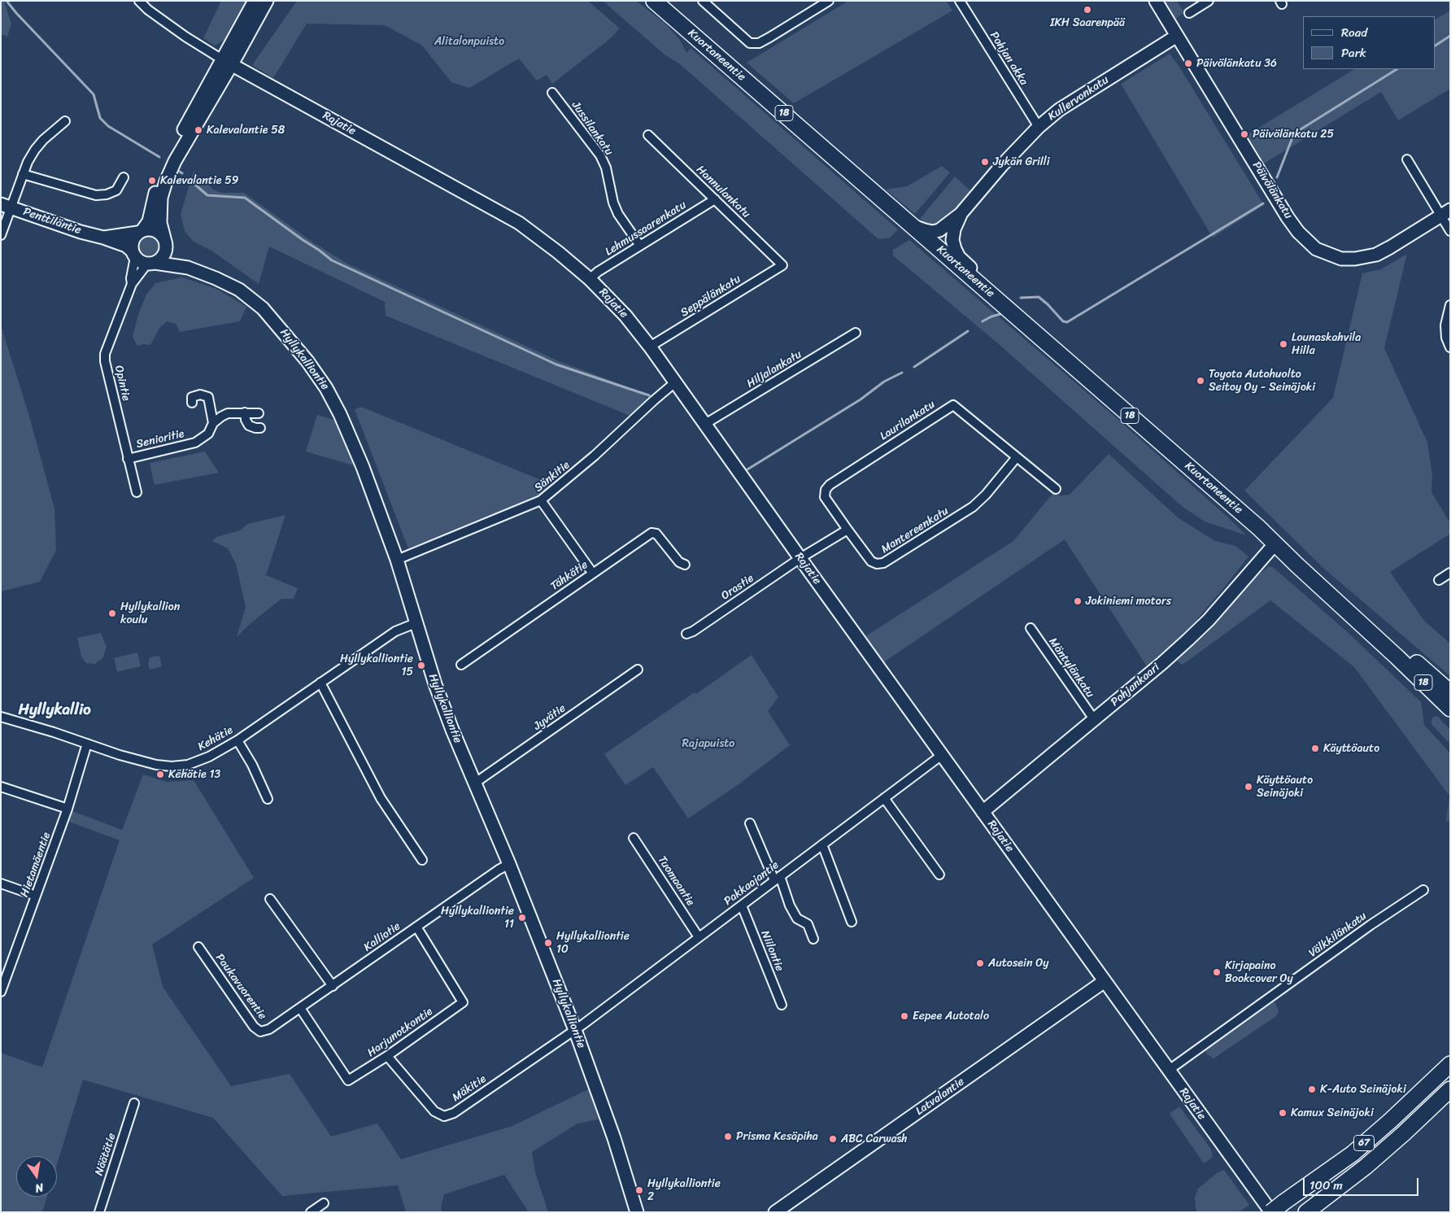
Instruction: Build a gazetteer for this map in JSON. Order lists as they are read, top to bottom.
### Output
{
  "streets": {
    "highway": ["Kuortaneentie", "18", "67"],
    "street": [
      "Pohjan akka",
      "Kullervonkatu",
      "Rajatie",
      "Jussilankatu",
      "Päivölänkatu",
      "Hannulankatu",
      "Penttiläntie",
      "Lehmussaarenkatu",
      "Seppälänkatu",
      "Hyllykalliontie",
      "Hiljalankatu",
      "Opintie",
      "Laurilankatu",
      "Senioritie",
      "Sänkitie",
      "Mantereenkatu",
      "Tähkätie",
      "Orastie",
      "Mäntylänkatu",
      "Pohjankaari",
      "Jyvätie",
      "Kehätie",
      "Hietamäentie",
      "Tuomaantie",
      "Pakkaajantie",
      "Välkkilänkatu",
      "Kalliotie",
      "Niilontie",
      "Paukavuorentie",
      "Harjunotkontie",
      "Mäkitie",
      "Latvalantie",
      "Näätätie"
    ]
  },
  "crossings": [
    ["Kuortaneentie", "Kullervonkatu"],
    ["Kuortaneentie", "Pohjankaari"],
    ["Pohjan akka", "Kullervonkatu"],
    ["Kullervonkatu", "Päivölänkatu"],
    ["Rajatie", "Lehmussaarenkatu"],
    ["Rajatie", "Seppälänkatu"],
    ["Rajatie", "Hiljalankatu"],
    ["Rajatie", "Sänkitie"],
    ["Rajatie", "Orastie"],
    ["Rajatie", "Pohjankaari"],
    ["Rajatie", "Pakkaajantie"],
    ["Rajatie", "Välkkilänkatu"],
    ["Rajatie", "Latvalantie"],
    ["Rajatie", "67"],
    ["Jussilankatu", "Lehmussaarenkatu"],
    ["Hannulankatu", "Lehmussaarenkatu"],
    ["Hannulankatu", "Seppälänkatu"],
    ["Penttiläntie", "Hyllykalliontie"],
    ["Penttiläntie", "Opintie"],
    ["Hyllykalliontie", "Opintie"],
    ["Hyllykalliontie", "Sänkitie"],
    ["Hyllykalliontie", "Jyvätie"],
    ["Hyllykalliontie", "Kehätie"],
    ["Hyllykalliontie", "Pakkaajantie"],
    ["Hyllykalliontie", "Kalliotie"],
    ["Hyllykalliontie", "Mäkitie"],
    ["Opintie", "Senioritie"],
    ["Laurilankatu", "Mantereenkatu"],
    ["Mäntylänkatu", "Pohjankaari"],
    ["Kehätie", "Hietamäentie"],
    ["Tuomaantie", "Pakkaajantie"],
    ["Pakkaajantie", "Niilontie"],
    ["Pakkaajantie", "Mäkitie"],
    ["Kalliotie", "Paukavuorentie"],
    ["Kalliotie", "Harjunotkontie"],
    ["Harjunotkontie", "Mäkitie"]
  ],
  "districts": ["Hyllykallio"],
  "parks": ["Alitalonpuisto", "Rajapuisto"],
  "places": [
    "IKH Saarenpää",
    "Päivölänkatu 36",
    "Kalevalantie 58",
    "Päivölänkatu 25",
    "Jykän Grilli",
    "Kalevalantie 59",
    "Lounaskahvila Hilla",
    "Toyota Autohuolto Seitoy Oy - Seinäjoki",
    "Jokiniemi motors",
    "Hyllykallion koulu",
    "Hyllykalliontie 15",
    "Käyttöauto",
    "Kehätie 13",
    "Käyttöauto Seinäjoki",
    "Hyllykalliontie 11",
    "Hyllykalliontie 10",
    "Autosein Oy",
    "Kirjapaino Bookcover Oy",
    "Eepee Autotalo",
    "K-Auto Seinäjoki",
    "Kamux Seinäjoki",
    "Prisma Kesäpiha",
    "ABC Carwash",
    "Hyllykalliontie 2"
  ],
  "legend": ["Road", "Park"],
  "scale_bar": "100 m",
  "north": "bottom"
}
